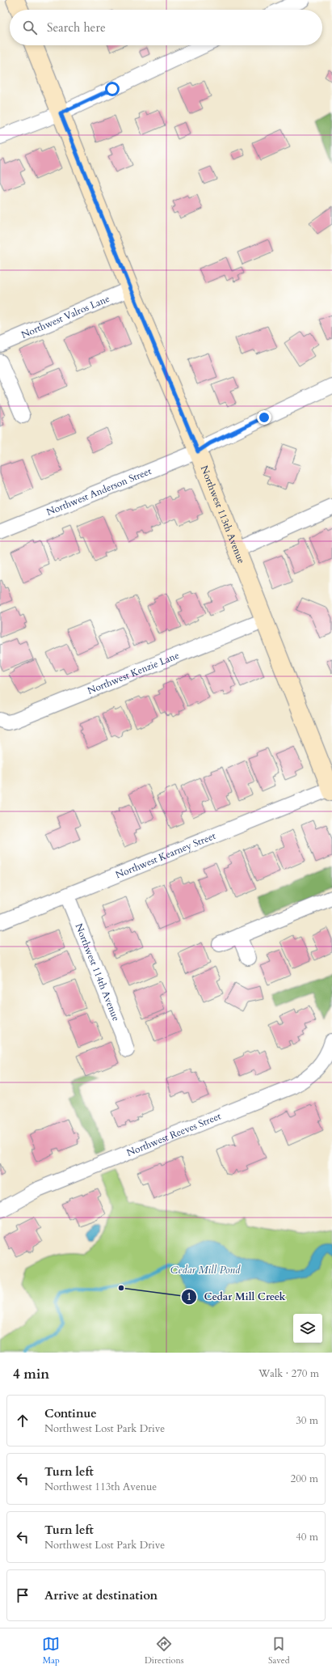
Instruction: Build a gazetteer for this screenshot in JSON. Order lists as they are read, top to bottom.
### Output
{
  "streets": {
    "street": [
      "Northwest Valros Lane",
      "Northwest Anderson Street",
      "Northwest 113th Avenue",
      "Northwest Kenzie Lane",
      "Northwest Kearney Street",
      "Northwest 114th Avenue",
      "Northwest Reeves Street"
    ]
  },
  "crossings": [
    ["Northwest Valros Lane", "Northwest 113th Avenue"],
    ["Northwest Anderson Street", "Northwest 113th Avenue"],
    ["Northwest 113th Avenue", "Northwest Kenzie Lane"],
    ["Northwest 113th Avenue", "Northwest Kearney Street"],
    ["Northwest Kearney Street", "Northwest 114th Avenue"]
  ],
  "water": ["Cedar Mill Pond"],
  "places": ["Cedar Mill Creek"],
  "page": {
    "search": "Search here",
    "heading": ["4 min", "Walk · 270 m"],
    "list": [
      ["Continue", "Northwest Lost Park Drive", "30 m"],
      ["Turn left", "Northwest 113th Avenue", "200 m"],
      ["Turn left", "Northwest Lost Park Drive", "40 m"],
      "Arrive at destination"
    ],
    "nav": ["Map", "Directions", "Saved"]
  }
}
